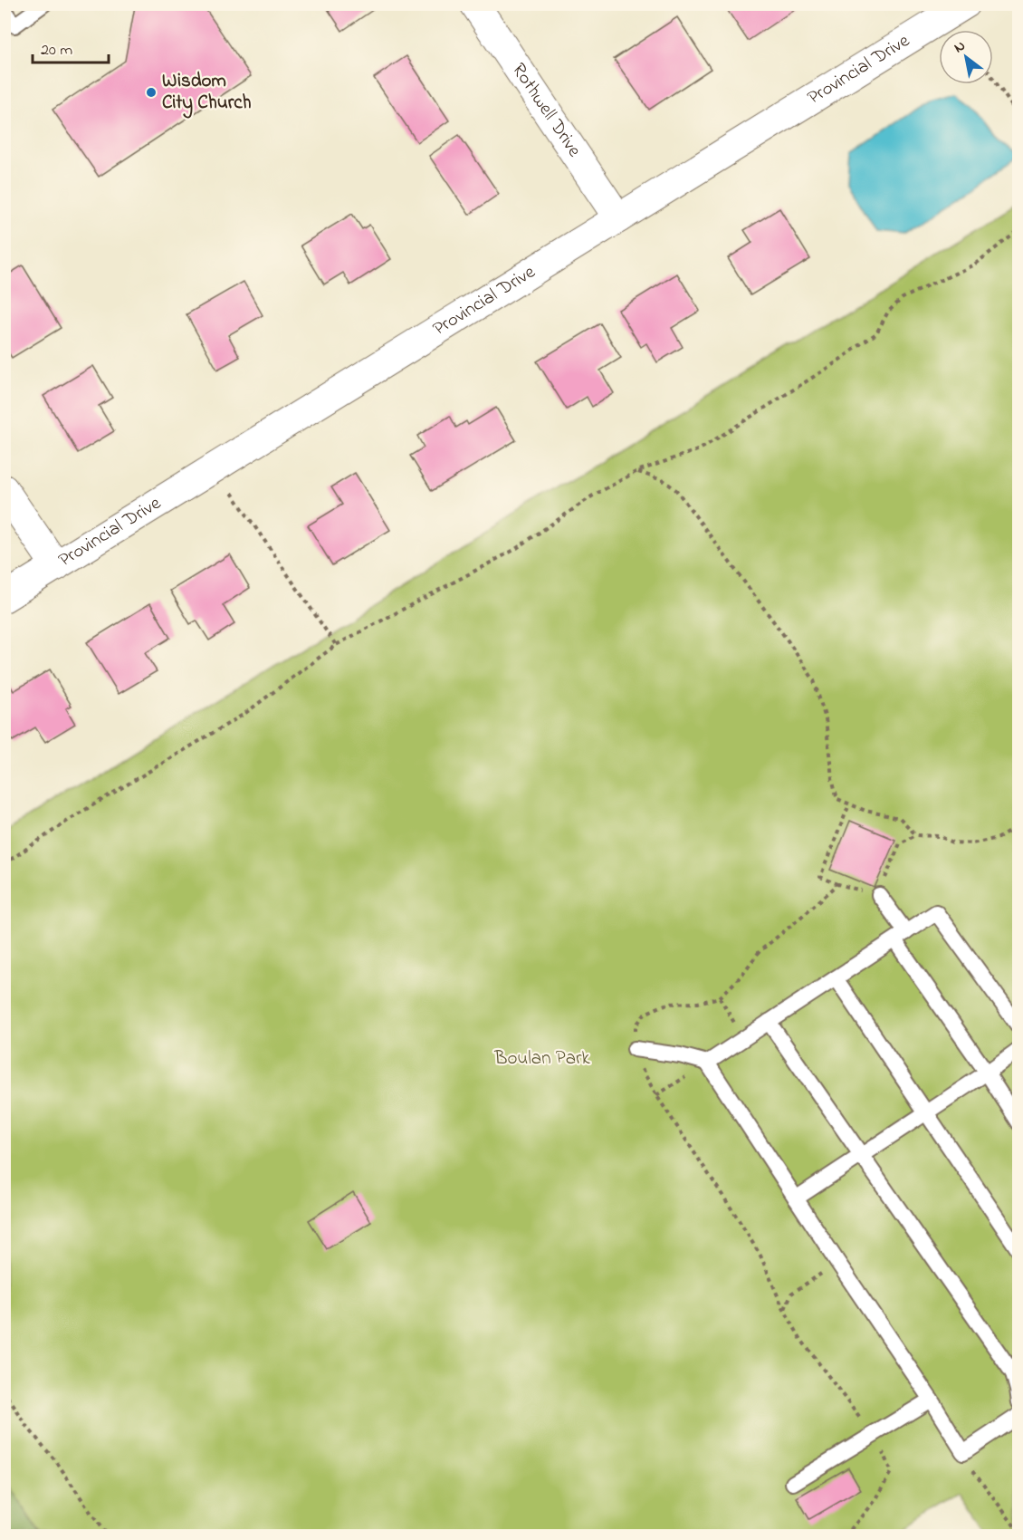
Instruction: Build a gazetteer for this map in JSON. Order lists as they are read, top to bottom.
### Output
{
  "streets": {
    "street": ["Provincial Drive", "Rothwell Drive"]
  },
  "crossings": [
    ["Provincial Drive", "Rothwell Drive"]
  ],
  "parks": ["Boulan Park"],
  "places": ["Wisdom City Church"],
  "scale_bar": "20 m",
  "north": "top left"
}
